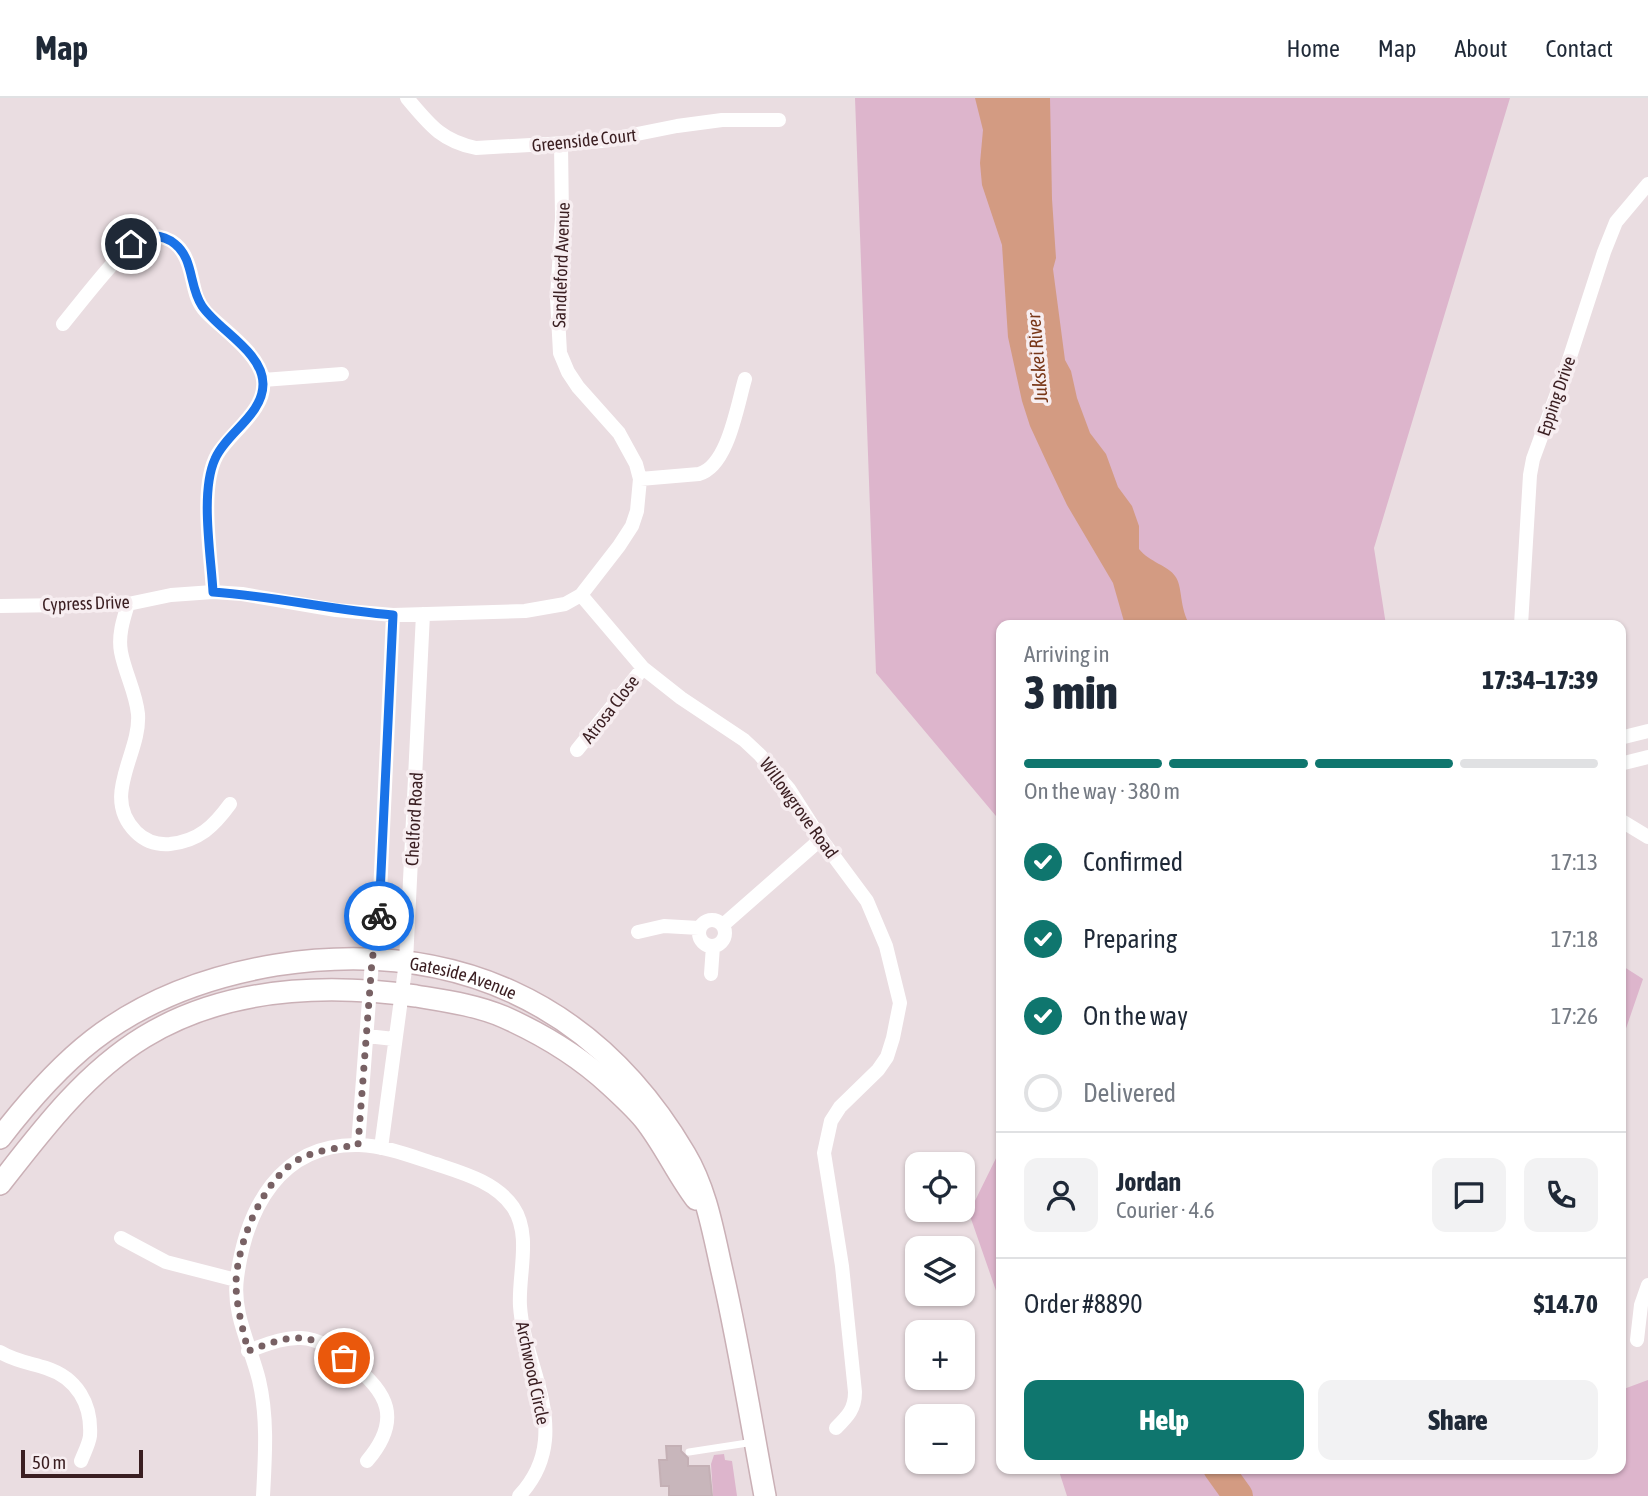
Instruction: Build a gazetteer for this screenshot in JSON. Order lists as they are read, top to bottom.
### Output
{
  "streets": {
    "street": [
      "Greenside Court",
      "Sandleford Avenue",
      "Epping Drive",
      "Cypress Drive",
      "Atrosa Close",
      "Willowgrove Road",
      "Chelford Road",
      "Gateside Avenue",
      "Archwood Circle"
    ]
  },
  "crossings": [
    ["Greenside Court", "Sandleford Avenue"],
    ["Sandleford Avenue", "Willowgrove Road"],
    ["Atrosa Close", "Willowgrove Road"],
    ["Chelford Road", "Gateside Avenue"],
    ["Chelford Road", "Archwood Circle"]
  ],
  "water": ["Jukskei River"],
  "scale_bar": "50 m",
  "page": {
    "header": "Map",
    "nav": [
      "Home",
      "Map",
      "About",
      "Contact"
    ],
    "heading": ["3 min", "Arriving in", "17:34–17:39"],
    "panel": [
      "Jordan",
      "Courier · 4.6",
      "Order #8890",
      "$14.70"
    ],
    "bar": "On the way · 380 m",
    "list": [
      ["Confirmed", "17:13"],
      ["Preparing", "17:18"],
      ["On the way", "17:26"],
      "Delivered"
    ],
    "map_buttons": ["+", "−"],
    "buttons": ["Help", "Share"],
    "scale": "50 m"
  }
}
